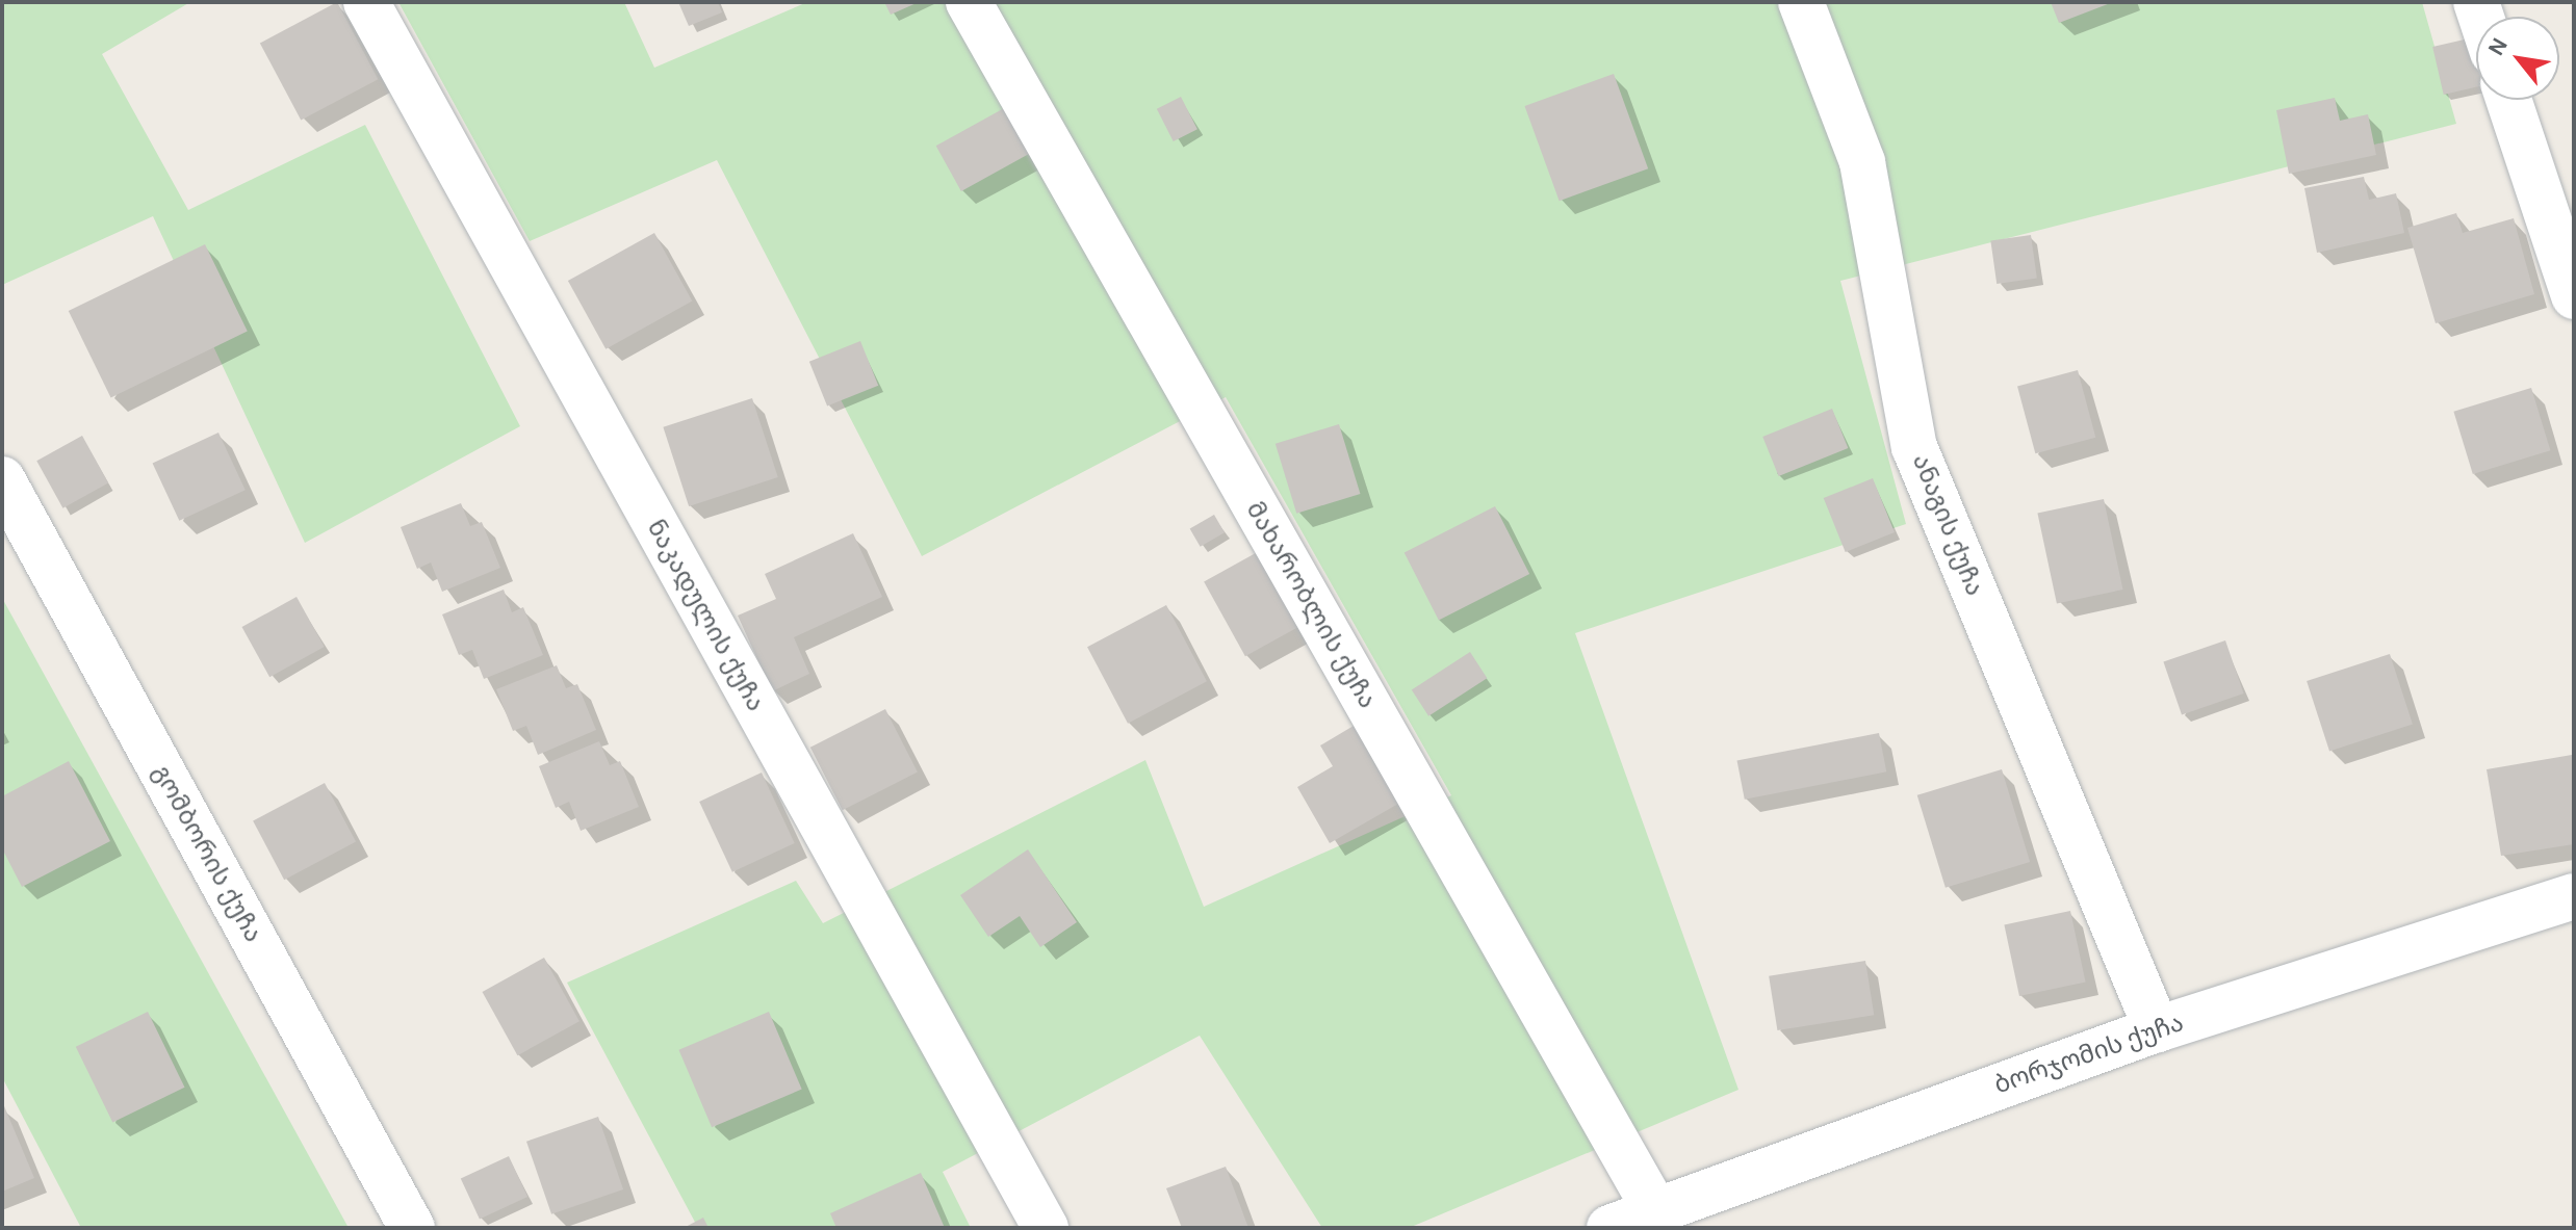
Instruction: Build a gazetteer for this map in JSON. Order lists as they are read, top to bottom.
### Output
{
  "streets": {
    "street": [
      "ანაგის ქუჩა",
      "მახარობლის ქუჩა",
      "ნაკადულის ქუჩა",
      "გომბორის ქუჩა",
      "ბორჯომის ქუჩა"
    ]
  },
  "crossings": [
    ["ანაგის ქუჩა", "ბორჯომის ქუჩა"],
    ["მახარობლის ქუჩა", "ბორჯომის ქუჩა"]
  ],
  "north": "top left"
}
